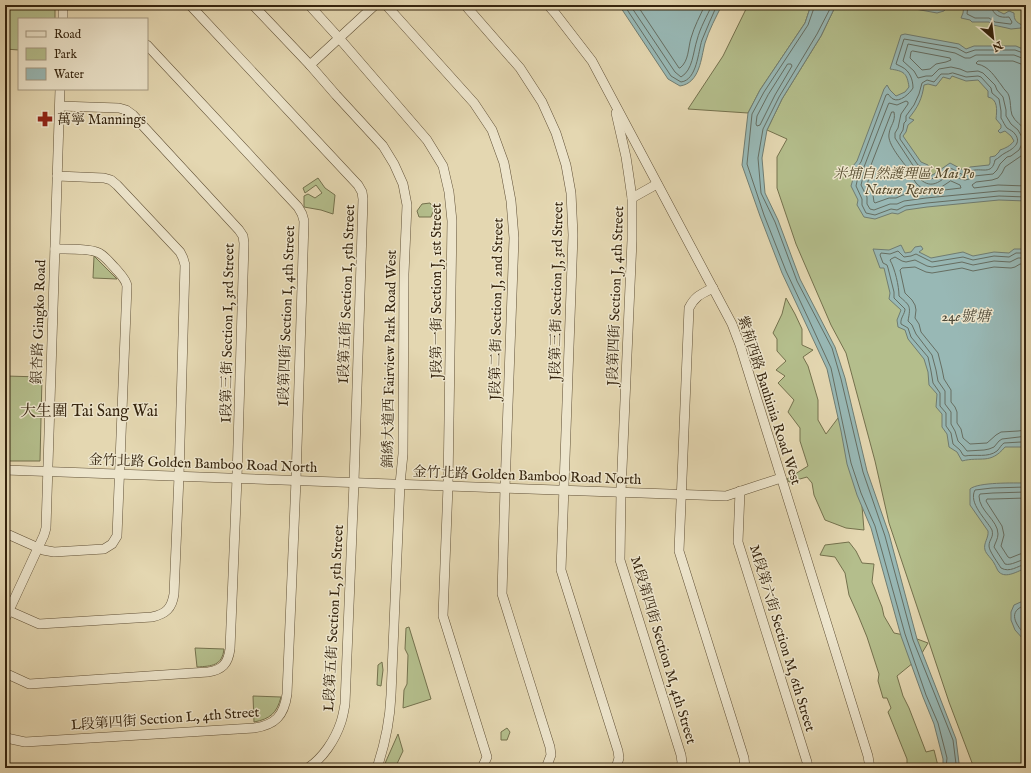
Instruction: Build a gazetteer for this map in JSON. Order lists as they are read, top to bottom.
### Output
{
  "streets": {
    "street": [
      "J段第一街 Section J, 1st Street",
      "J段第三街 Section J, 3rd Street",
      "I段第五街 Section I, 5th Street",
      "J段第四街 Section J, 4th Street",
      "J段第二街 Section J, 2nd Street",
      "I段第四街 Section I, 4th Street",
      "銀杏路 Gingko Road",
      "I段第三街 Section I, 3rd Street",
      "錦綉大道西 Fairview Park Road West",
      "紫荊西路 Bauhinia Road West",
      "金竹北路 Golden Bamboo Road North",
      "L段第五街 Section L, 5th Street",
      "M段第六街 Section M, 6th Street",
      "M段第四街 Section M, 4th Street",
      "L段第四街 Section L, 4th Street"
    ]
  },
  "crossings": [
    ["J段第一街 Section J, 1st Street", "金竹北路 Golden Bamboo Road North"],
    ["J段第三街 Section J, 3rd Street", "金竹北路 Golden Bamboo Road North"],
    ["I段第五街 Section I, 5th Street", "金竹北路 Golden Bamboo Road North"],
    ["I段第五街 Section I, 5th Street", "L段第五街 Section L, 5th Street"],
    ["J段第四街 Section J, 4th Street", "紫荊西路 Bauhinia Road West"],
    ["J段第四街 Section J, 4th Street", "金竹北路 Golden Bamboo Road North"],
    ["J段第四街 Section J, 4th Street", "M段第四街 Section M, 4th Street"],
    ["J段第二街 Section J, 2nd Street", "金竹北路 Golden Bamboo Road North"],
    ["I段第四街 Section I, 4th Street", "金竹北路 Golden Bamboo Road North"],
    ["I段第四街 Section I, 4th Street", "L段第四街 Section L, 4th Street"],
    ["銀杏路 Gingko Road", "I段第三街 Section I, 3rd Street"],
    ["銀杏路 Gingko Road", "金竹北路 Golden Bamboo Road North"],
    ["I段第三街 Section I, 3rd Street", "金竹北路 Golden Bamboo Road North"],
    ["錦綉大道西 Fairview Park Road West", "金竹北路 Golden Bamboo Road North"],
    ["紫荊西路 Bauhinia Road West", "金竹北路 Golden Bamboo Road North"],
    ["金竹北路 Golden Bamboo Road North", "L段第五街 Section L, 5th Street"],
    ["金竹北路 Golden Bamboo Road North", "M段第六街 Section M, 6th Street"],
    ["金竹北路 Golden Bamboo Road North", "M段第四街 Section M, 4th Street"],
    ["金竹北路 Golden Bamboo Road North", "L段第四街 Section L, 4th Street"]
  ],
  "districts": ["大生圍 Tai Sang Wai"],
  "water": ["24e號塘"],
  "parks": ["米埔自然護理區 Mai Po Nature Reserve"],
  "places": {
    "pharmacy": ["萬寧 Mannings"]
  },
  "legend": ["Road", "Park", "Water"],
  "north": "bottom right"
}
